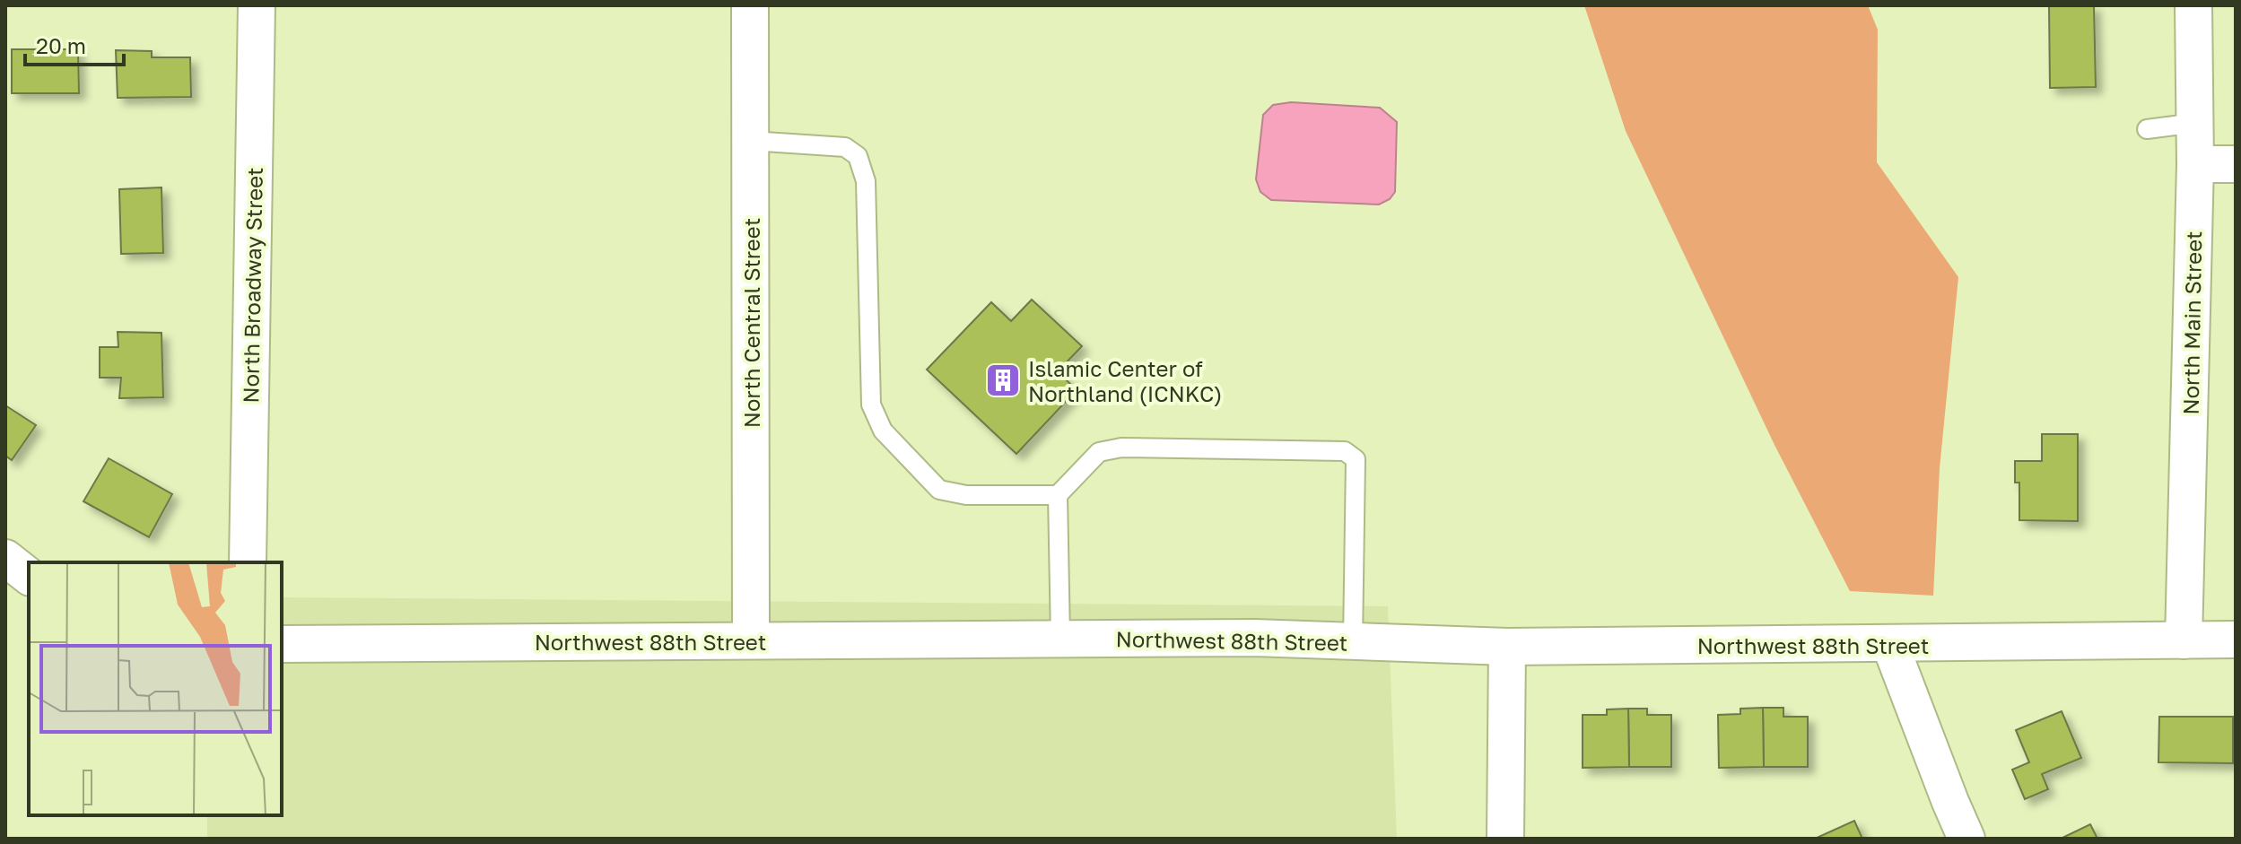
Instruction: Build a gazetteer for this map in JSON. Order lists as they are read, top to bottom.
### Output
{
  "streets": {
    "street": [
      "North Broadway Street",
      "North Central Street",
      "North Main Street",
      "Northwest 88th Street"
    ]
  },
  "crossings": [
    ["North Central Street", "Northwest 88th Street"],
    ["North Main Street", "Northwest 88th Street"]
  ],
  "places": {
    "building": ["Islamic Center of Northland (ICNKC)"]
  },
  "scale_bar": "20 m"
}
